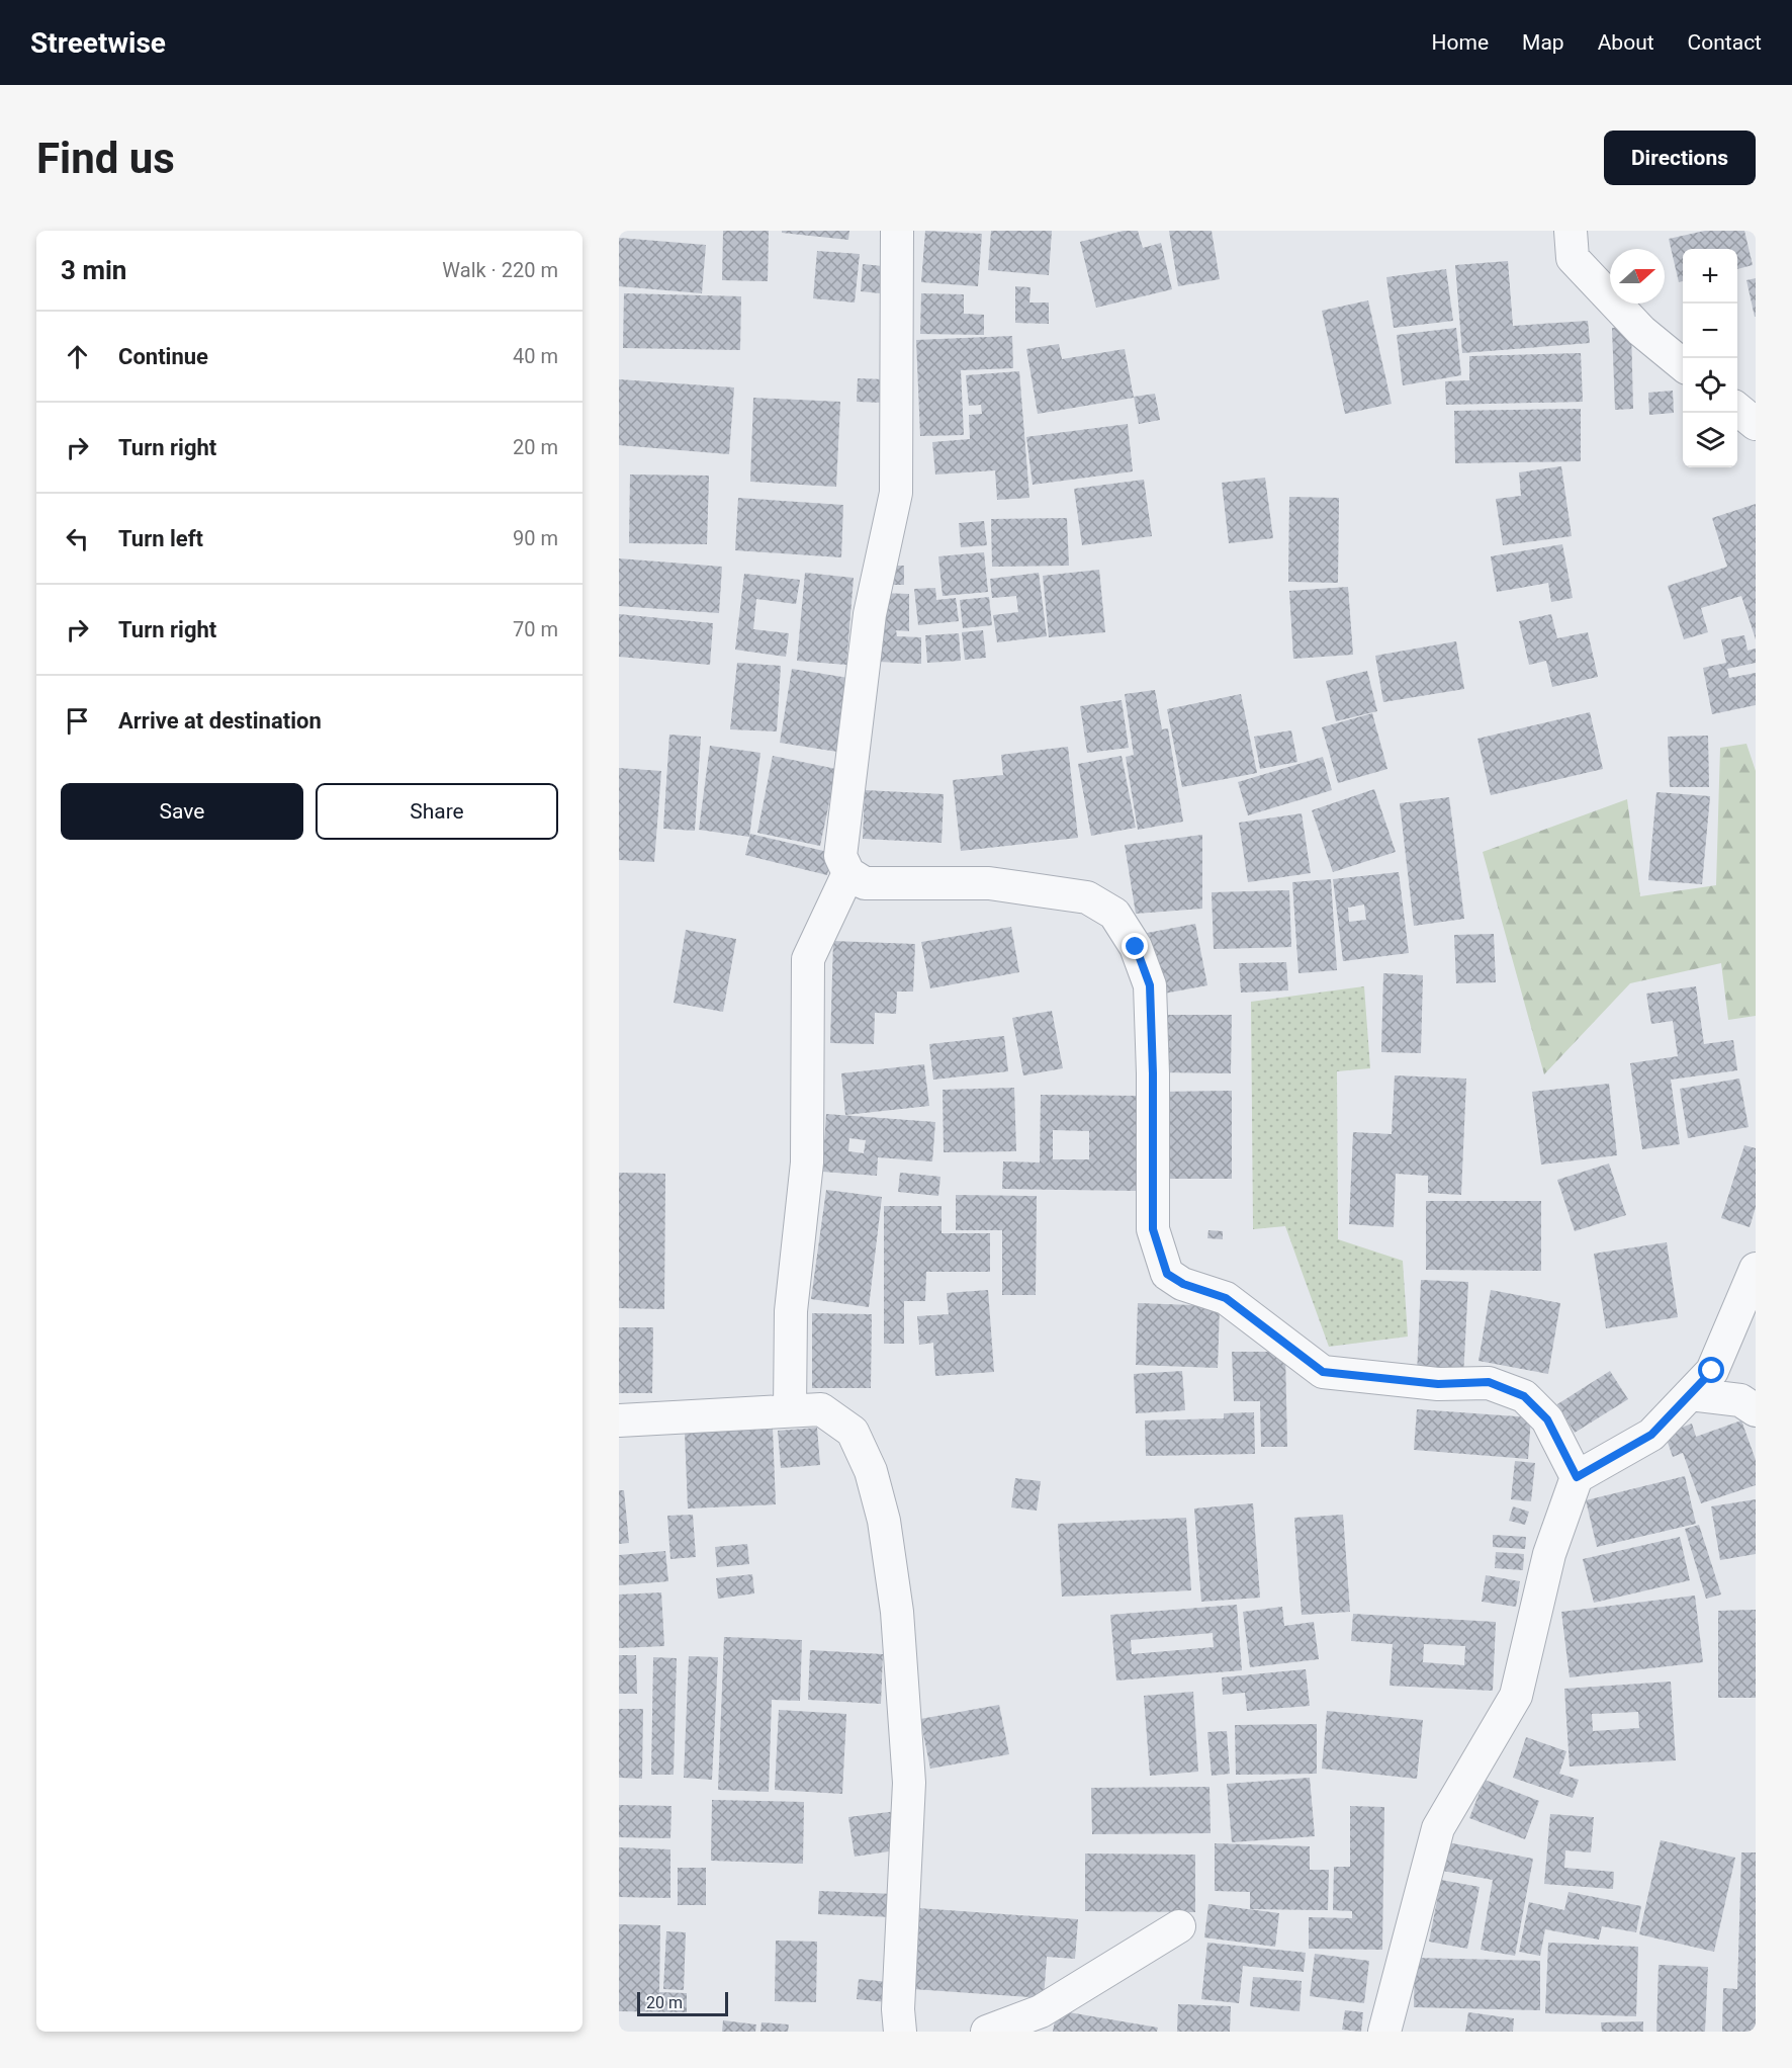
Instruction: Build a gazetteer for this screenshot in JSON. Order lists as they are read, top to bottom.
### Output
{
  "scale_bar": "20 m",
  "north": "right",
  "page": {
    "header": "Streetwise",
    "nav": [
      "Home",
      "Map",
      "About",
      "Contact"
    ],
    "buttons": [
      "Directions",
      ["Save", "Share"]
    ],
    "title": "Find us",
    "heading": ["3 min", "Walk · 220 m"],
    "map_buttons": ["+", "−"],
    "list": [
      ["Continue", "40 m"],
      ["Turn right", "20 m"],
      ["Turn left", "90 m"],
      ["Turn right", "70 m"],
      "Arrive at destination"
    ],
    "scale": "20 m"
  }
}
